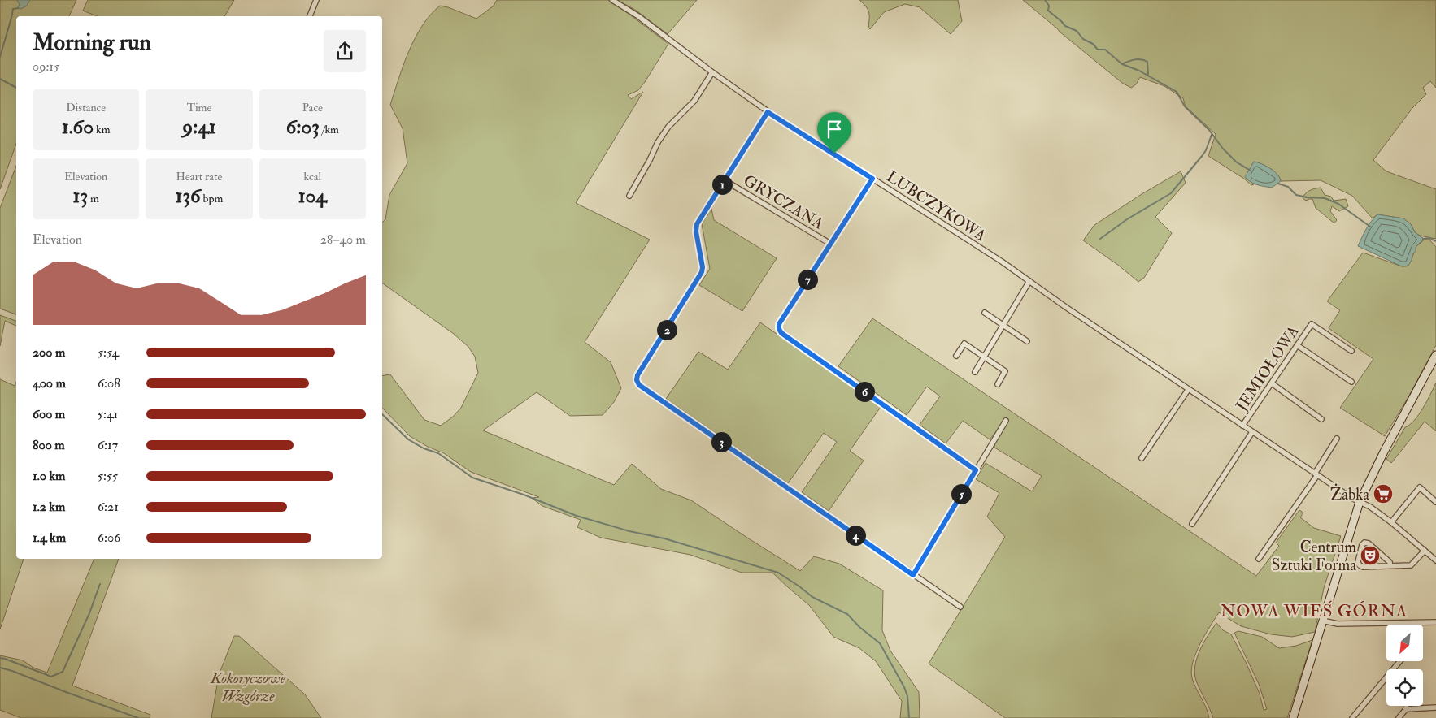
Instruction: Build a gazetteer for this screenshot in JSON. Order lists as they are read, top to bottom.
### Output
{
  "streets": {
    "street": ["GRYCZANA", "LUBCZYKOWA", "JEMIOŁOWA"]
  },
  "crossings": [
    ["LUBCZYKOWA", "JEMIOŁOWA"]
  ],
  "districts": ["NOWA WIEŚ GÓRNA"],
  "parks": ["Kokoryczowe Wzgórze"],
  "places": {
    "supermarket": ["Żabka"],
    "theatre": ["Centrum Sztuki Forma"]
  },
  "north": "bottom left",
  "page": {
    "heading": ["Morning run", "09:15"],
    "stats": [
      ["Distance", "1.60 km"],
      ["Time", "9:41"],
      ["Pace", "6:03 /km"],
      ["Elevation", "13 m"],
      ["Heart rate", "136 bpm"],
      ["kcal", "104"]
    ],
    "pins": [
      "1",
      "7",
      "2",
      "6",
      "3",
      "5",
      "4"
    ],
    "chart": ["Elevation", "28–40 m"],
    "list": [
      {
        "name": "200 m",
        "note": "5:54"
      },
      {
        "name": "400 m",
        "note": "6:08"
      },
      {
        "name": "600 m",
        "note": "5:41"
      },
      {
        "name": "800 m",
        "note": "6:17"
      },
      {
        "name": "1.0 km",
        "note": "5:55"
      },
      {
        "name": "1.2 km",
        "note": "6:21"
      },
      {
        "name": "1.4 km",
        "note": "6:06"
      }
    ]
  }
}
